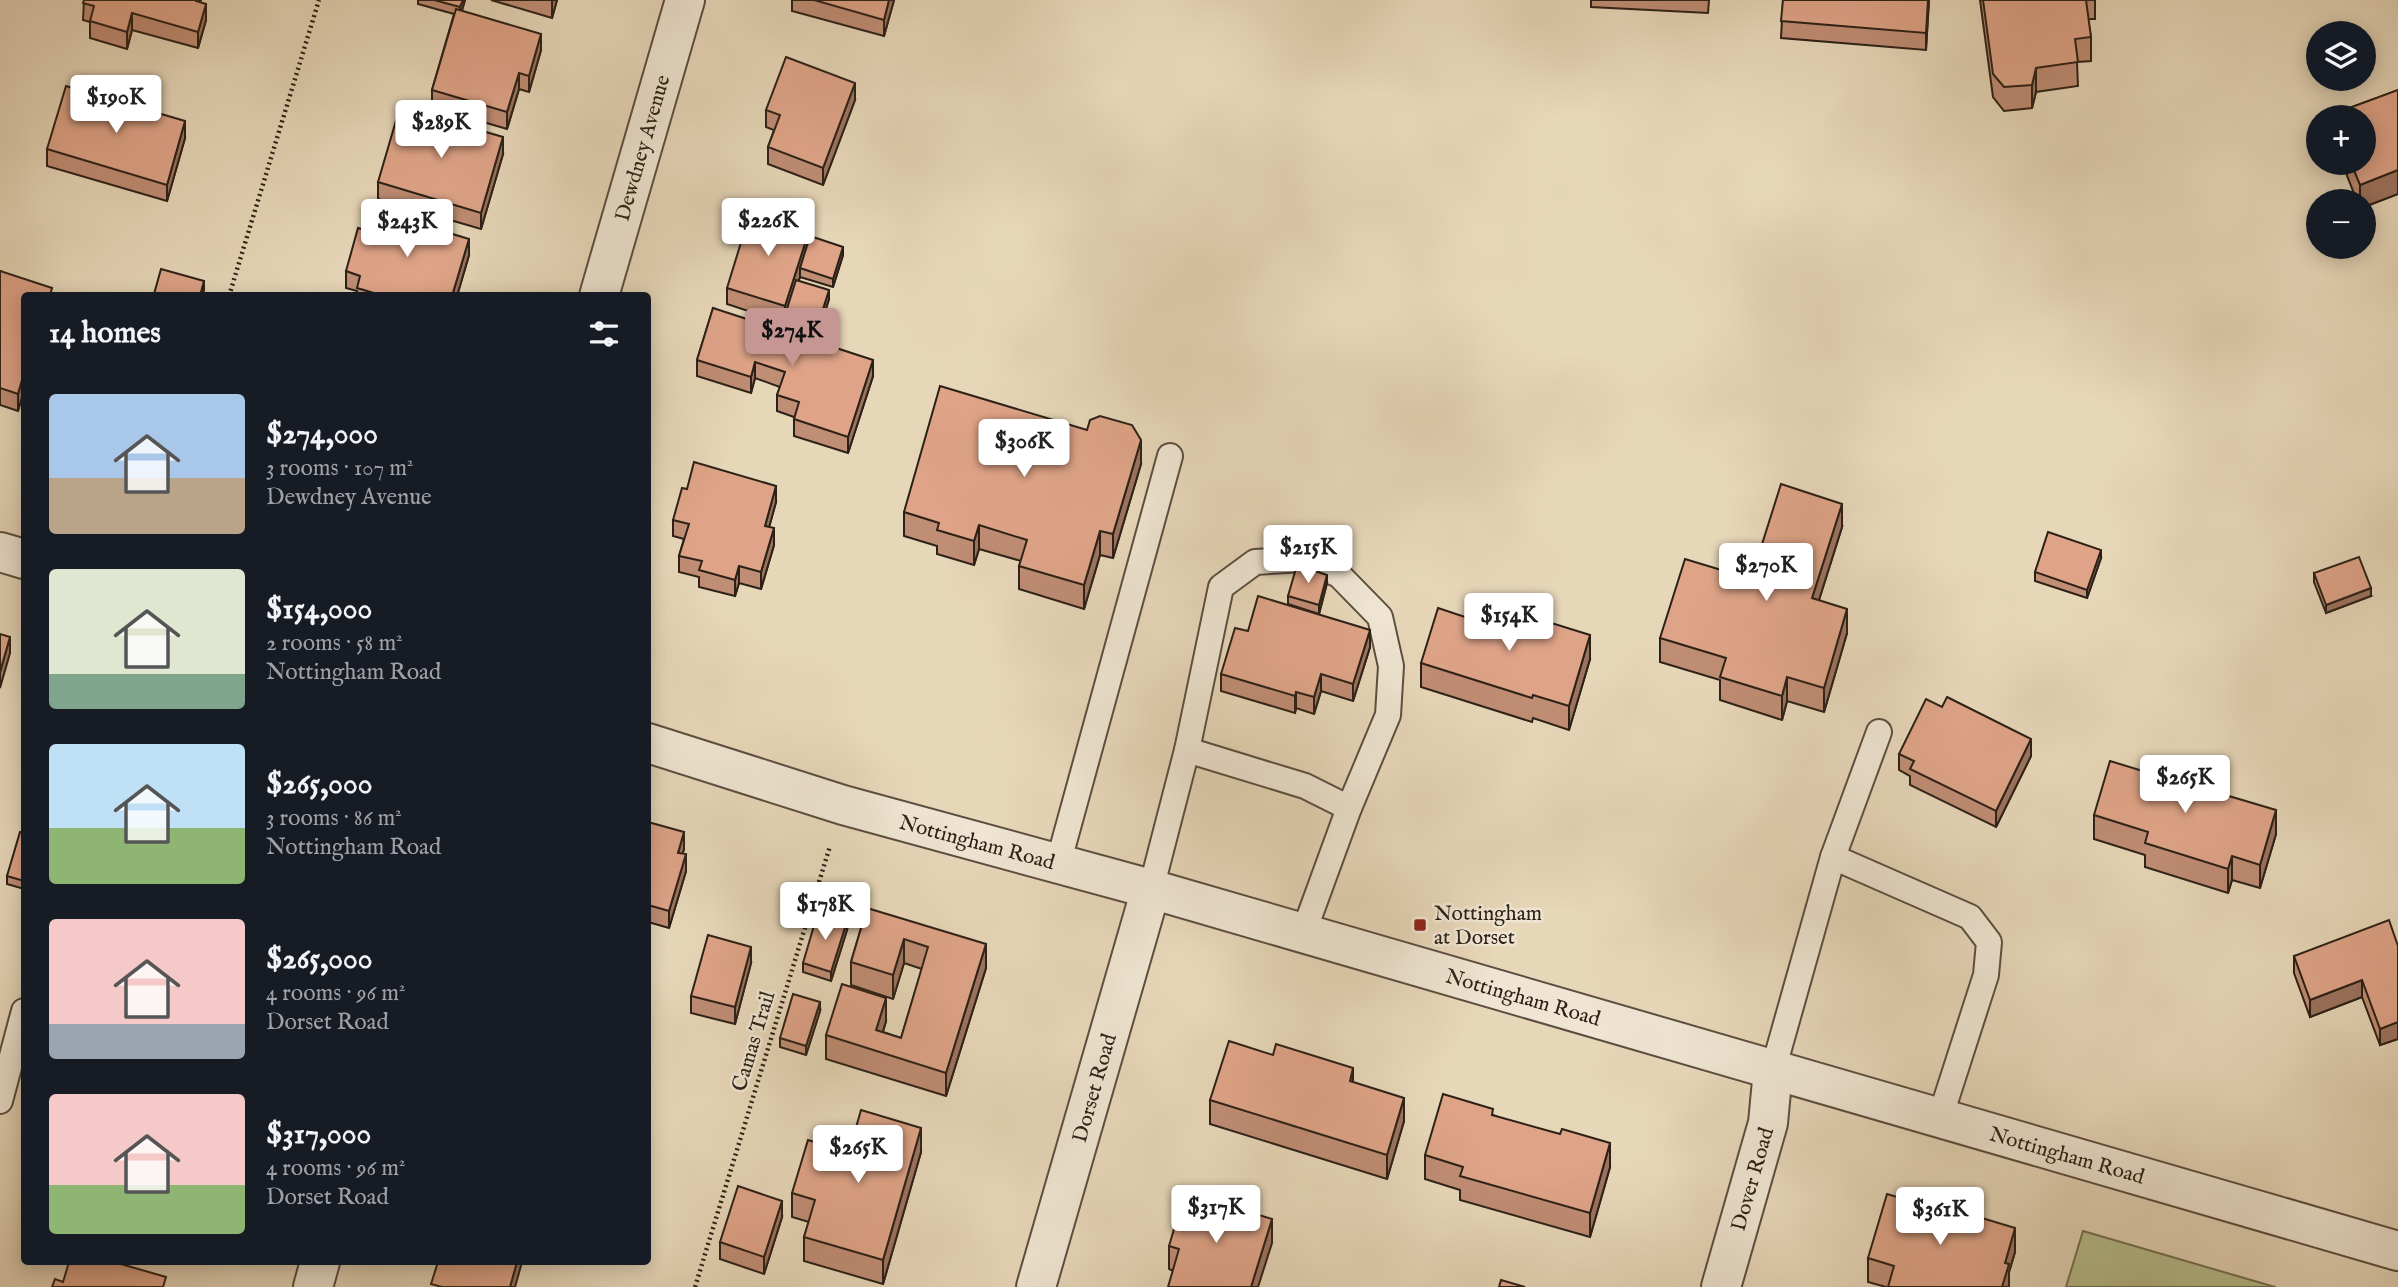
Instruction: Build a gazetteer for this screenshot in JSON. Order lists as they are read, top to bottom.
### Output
{
  "streets": {
    "street": [
      "Dewdney Avenue",
      "Nottingham Road",
      "Dorset Road",
      "Dover Road"
    ],
    "path": ["Camas Trail"]
  },
  "crossings": [
    ["Nottingham Road", "Camas Trail"],
    ["Nottingham Road", "Dorset Road"],
    ["Nottingham Road", "Dover Road"]
  ],
  "places": {
    "transit": ["Nottingham at Dorset"]
  },
  "page": {
    "map_buttons": ["+", "−"],
    "price": [
      "$190K",
      "$289K",
      "$226K",
      "$243K",
      "$274K",
      "$306K",
      "$215K",
      "$270K",
      "$154K",
      "$265K",
      "$178K",
      "$265K",
      "$317K",
      "$361K"
    ],
    "heading": "14 homes",
    "list": [
      {
        "name": "$274,000",
        "note": "3 rooms · 107 m² · Dewdney Avenue"
      },
      {
        "name": "$154,000",
        "note": "2 rooms · 58 m² · Nottingham Road"
      },
      {
        "name": "$265,000",
        "note": "3 rooms · 86 m² · Nottingham Road"
      },
      {
        "name": "$265,000",
        "note": "4 rooms · 96 m² · Dorset Road"
      },
      {
        "name": "$317,000",
        "note": "4 rooms · 96 m² · Dorset Road"
      }
    ]
  }
}
